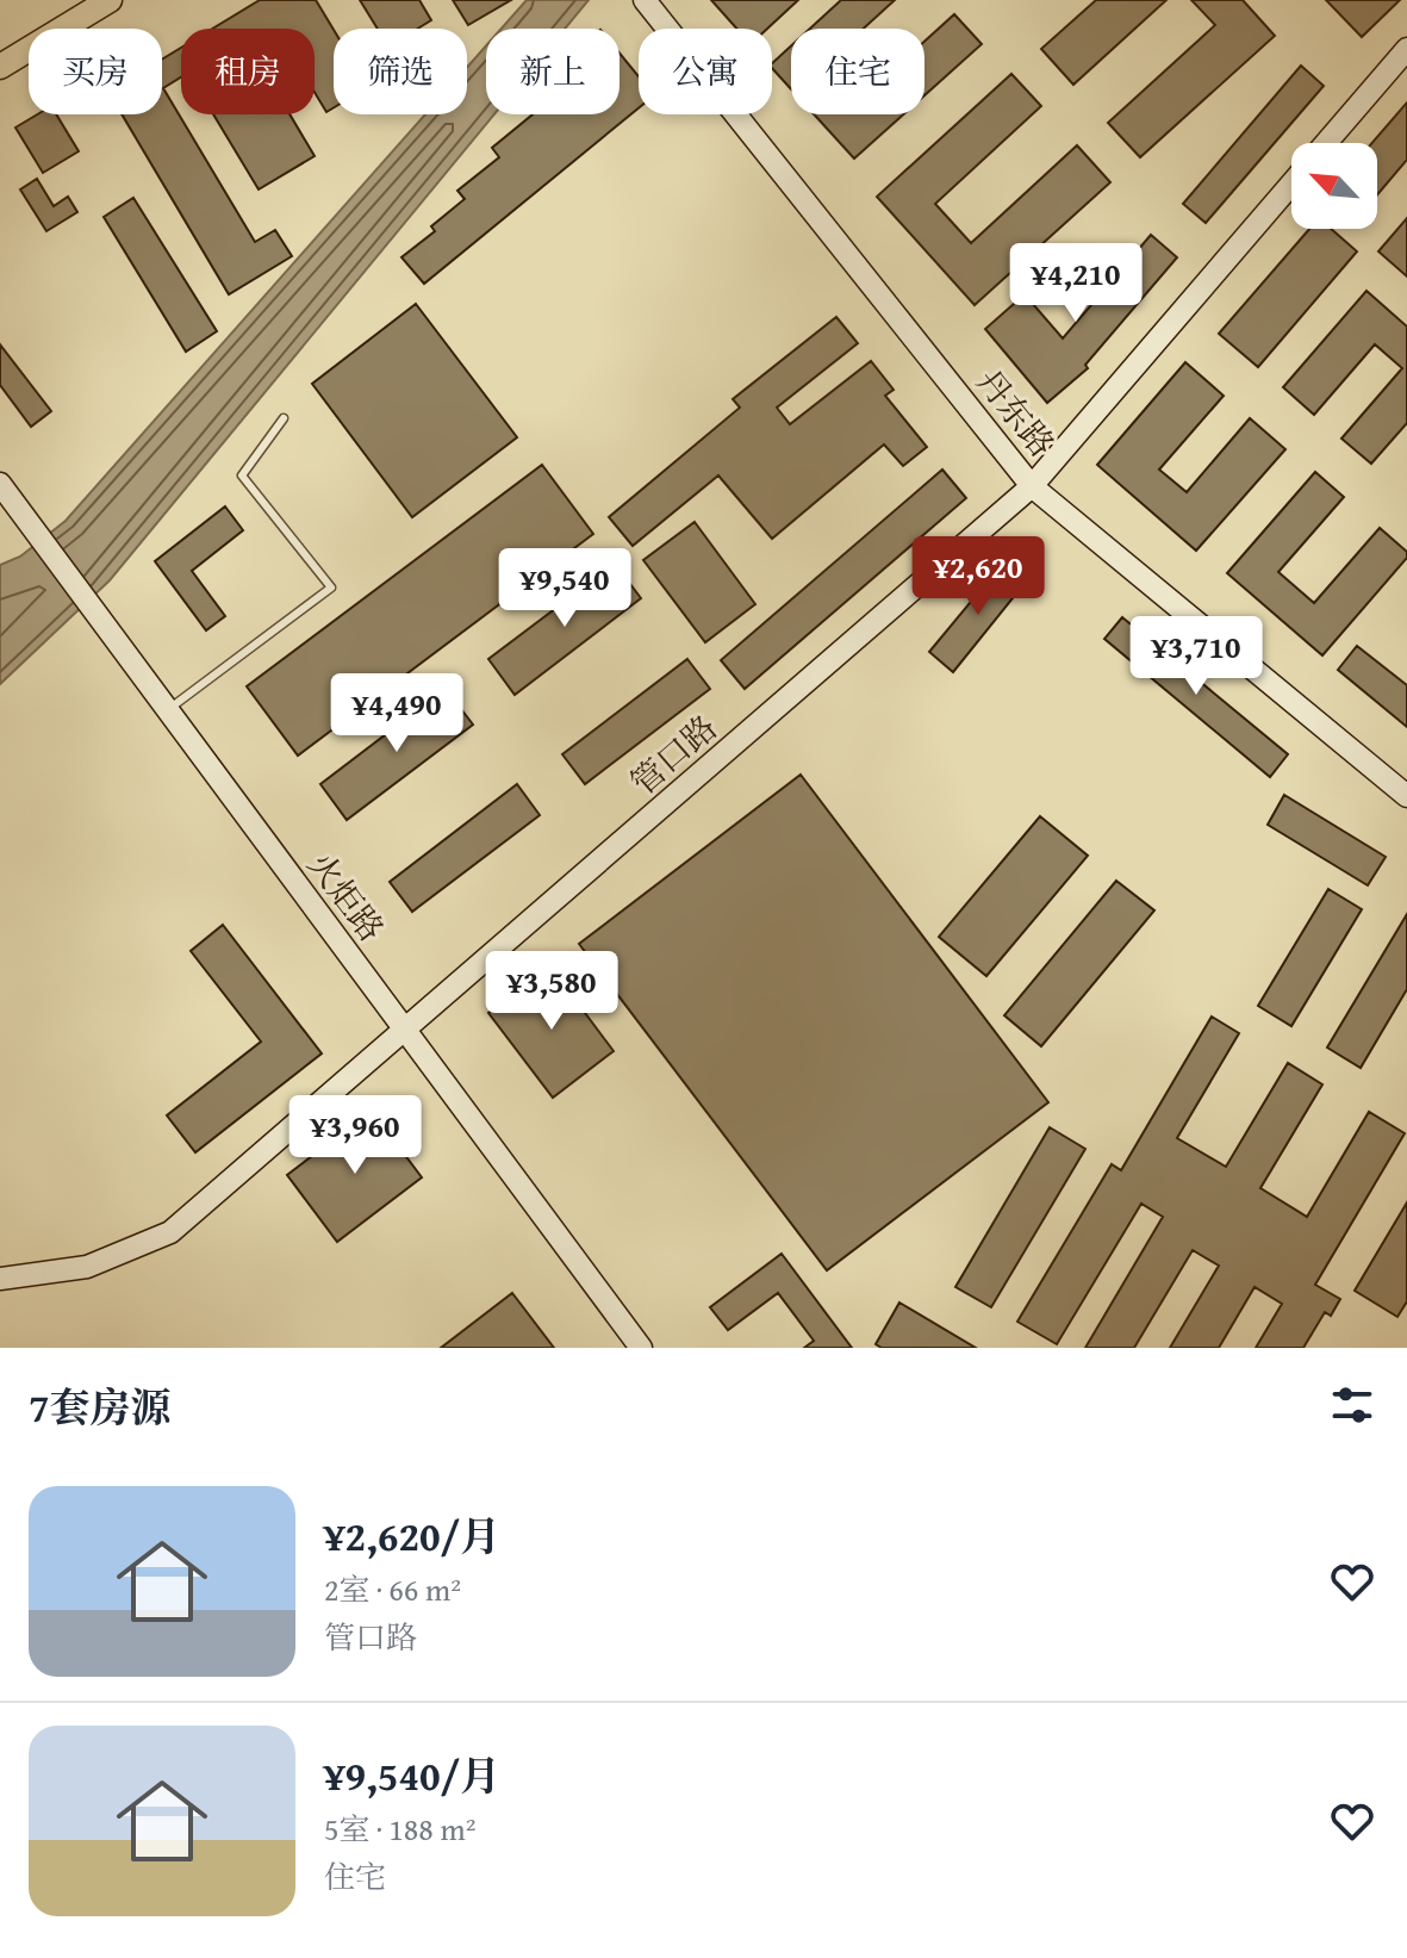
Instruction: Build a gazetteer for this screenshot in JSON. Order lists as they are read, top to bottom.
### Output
{
  "streets": {
    "main road": ["丹东路", "管口路", "火炬路"]
  },
  "crossings": [
    ["丹东路", "管口路"],
    ["管口路", "火炬路"]
  ],
  "north": "top left",
  "page": {
    "chip": [
      "买房",
      "租房",
      "筛选",
      "新上",
      "公寓",
      "住宅"
    ],
    "price": [
      "¥4,210",
      "¥2,620",
      "¥9,540",
      "¥3,710",
      "¥4,490",
      "¥3,580",
      "¥3,960"
    ],
    "heading": "7套房源",
    "list": [
      {
        "name": "¥2,620/月",
        "note": "2室 · 66 m² · 管口路"
      },
      {
        "name": "¥9,540/月",
        "note": "5室 · 188 m² · 住宅"
      }
    ]
  }
}
